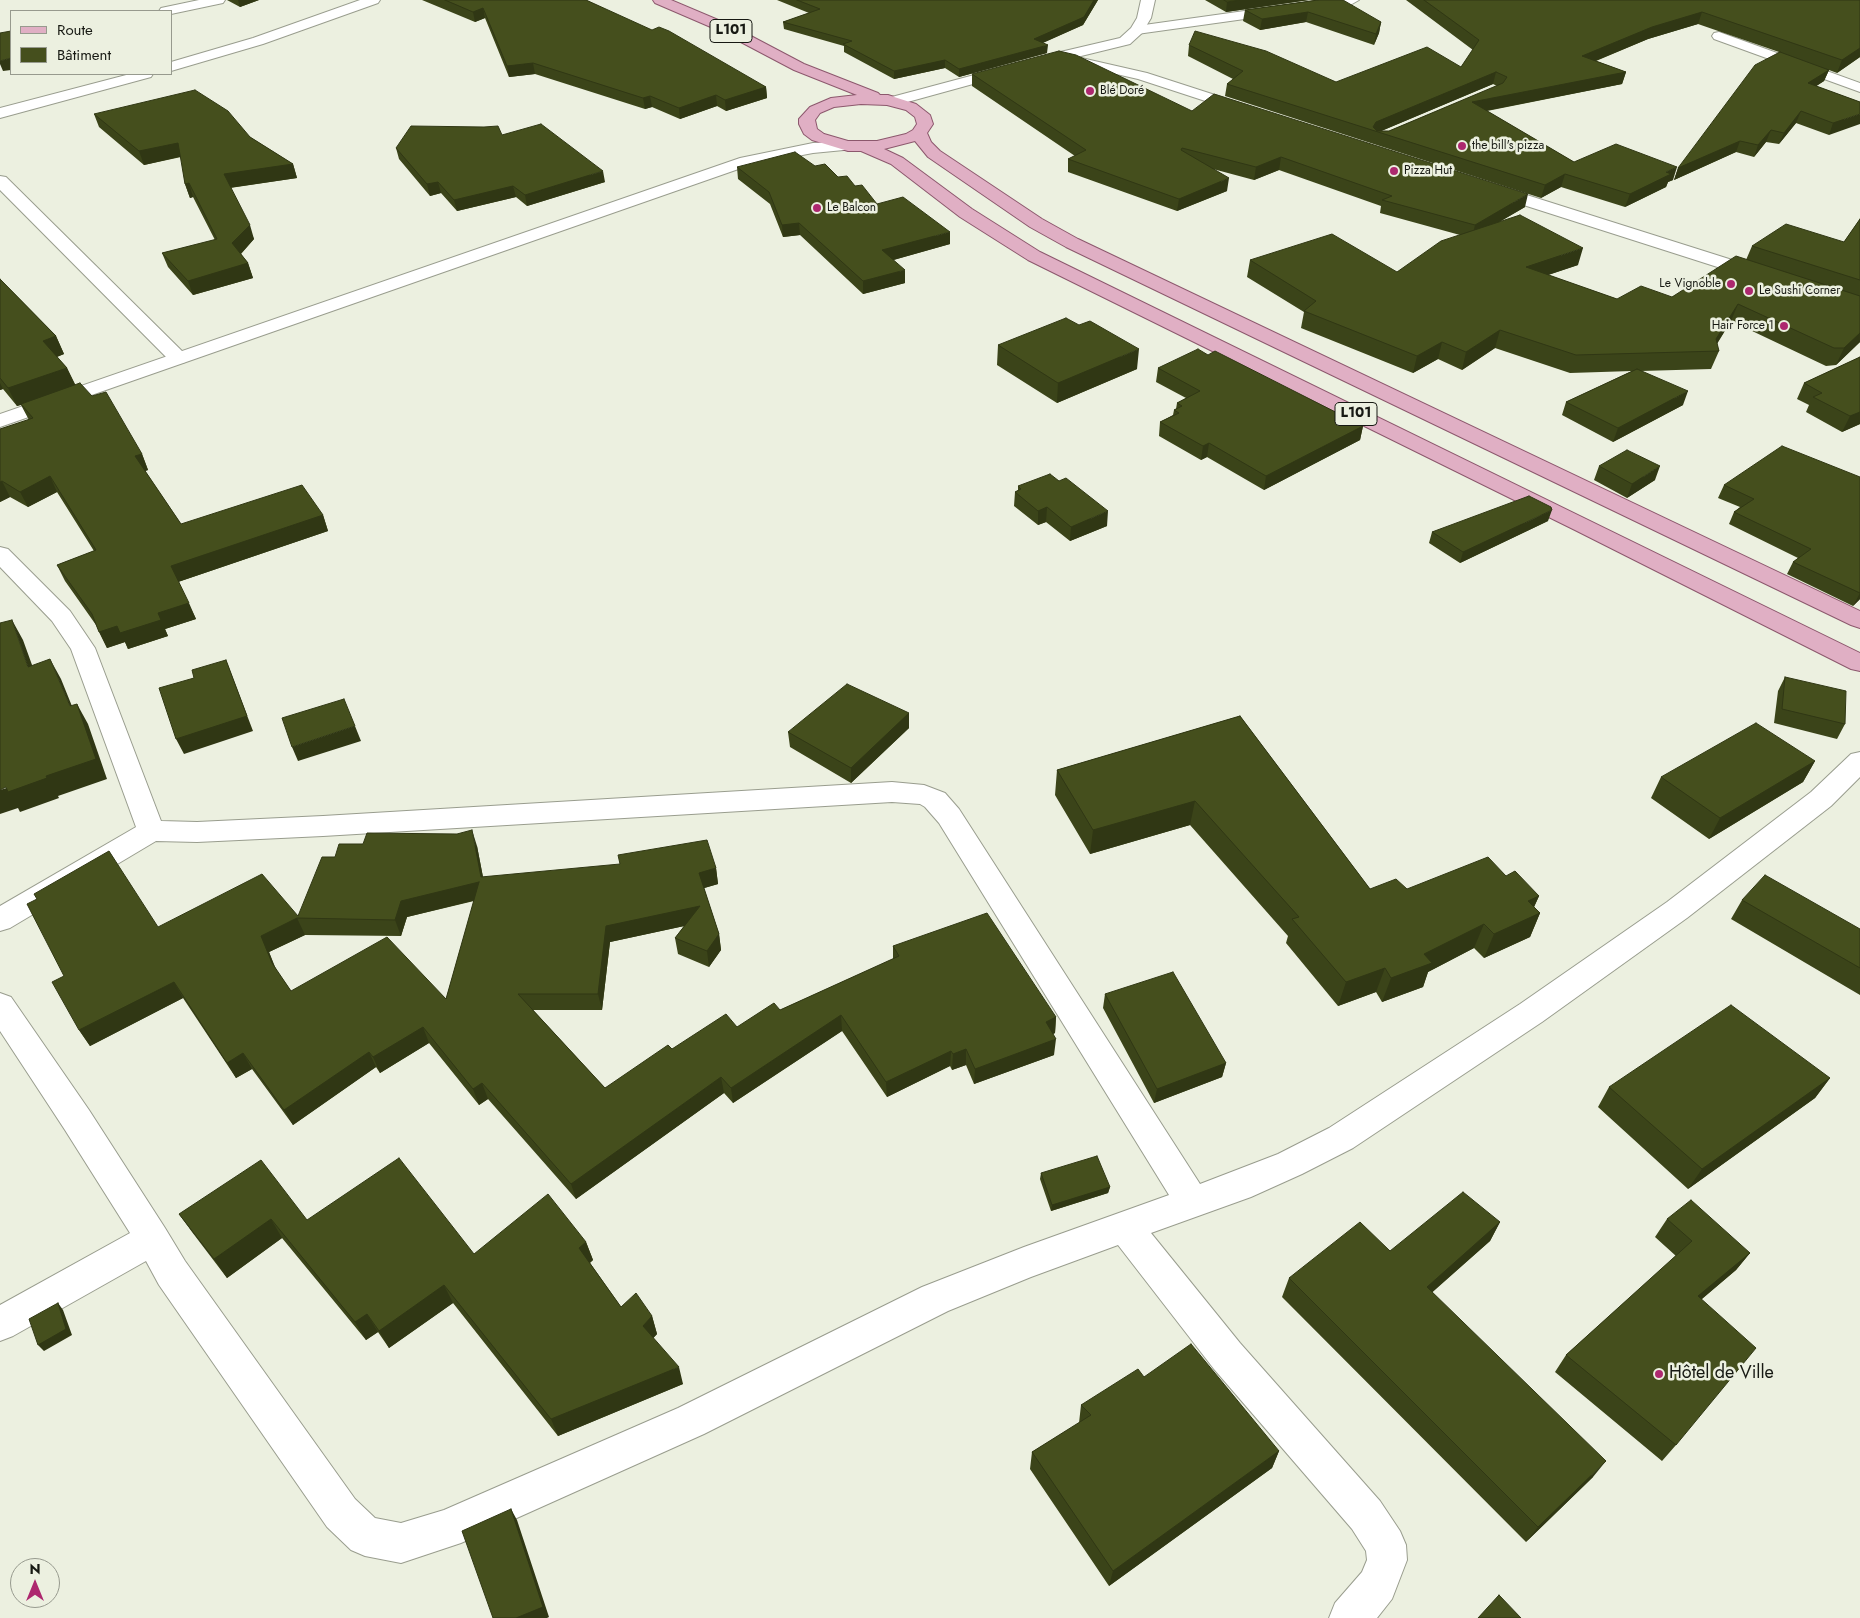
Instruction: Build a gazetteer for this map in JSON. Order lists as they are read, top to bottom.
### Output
{
  "streets": {
    "main road": ["L101"]
  },
  "places": [
    "Blé Doré",
    "the bill's pizza",
    "Pizza Hut",
    "Le Balcon",
    "Le Vignoble",
    "Le Sushi Corner",
    "Hair Force 1",
    "Hôtel de Ville"
  ],
  "legend": ["Route", "Bâtiment"],
  "north": "top"
}
